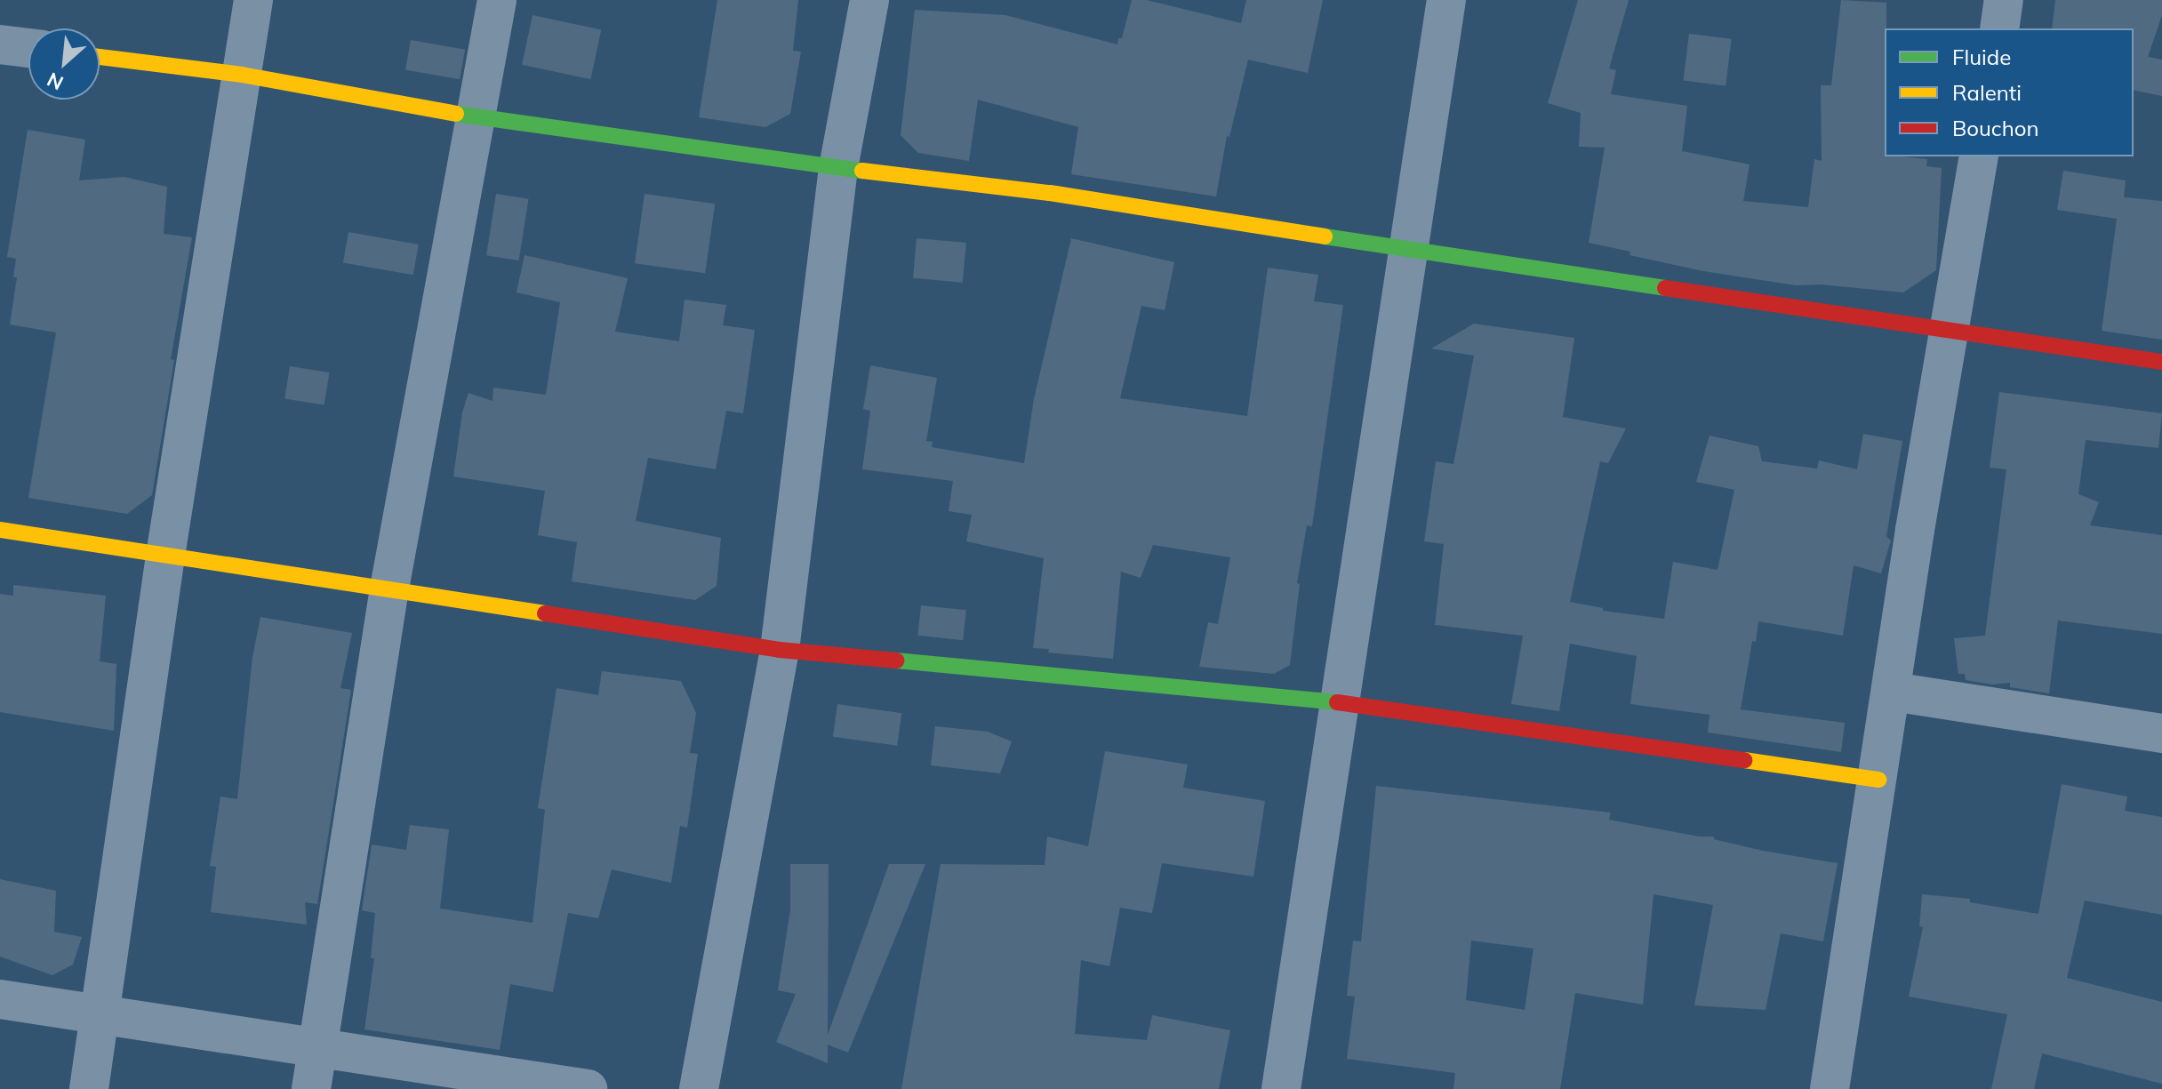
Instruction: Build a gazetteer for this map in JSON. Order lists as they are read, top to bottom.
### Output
{
  "legend": ["Fluide", "Ralenti", "Bouchon"],
  "north": "bottom left"
}
